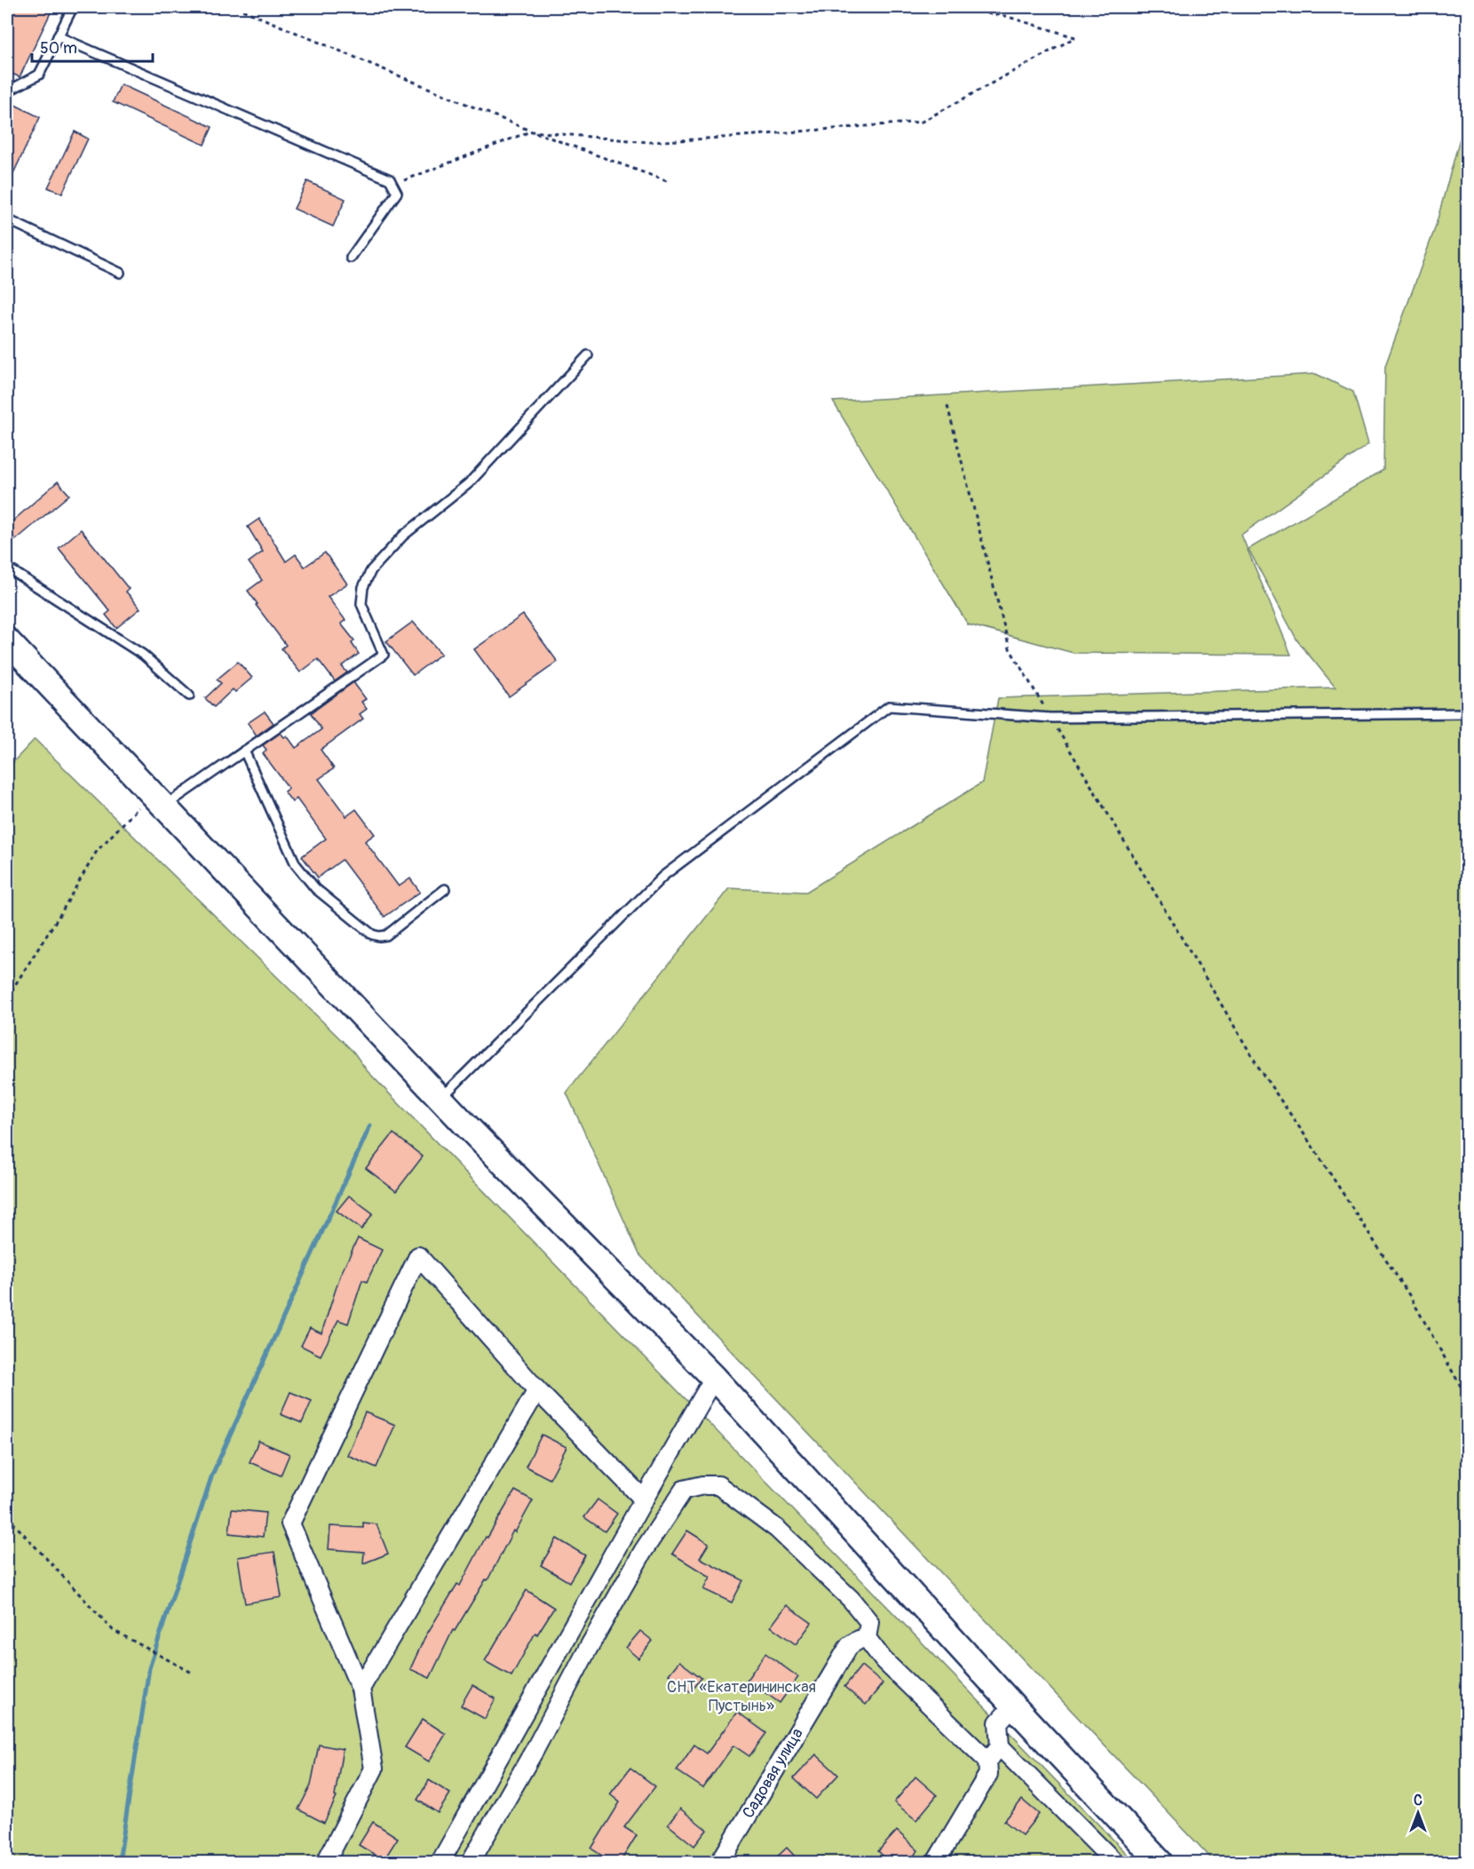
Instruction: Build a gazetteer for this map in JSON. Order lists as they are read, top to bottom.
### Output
{
  "streets": {
    "street": ["Садовая улица"]
  },
  "parks": ["СНТ «Екатерининская Пустынь»"],
  "scale_bar": "50 m",
  "north": "top"
}
